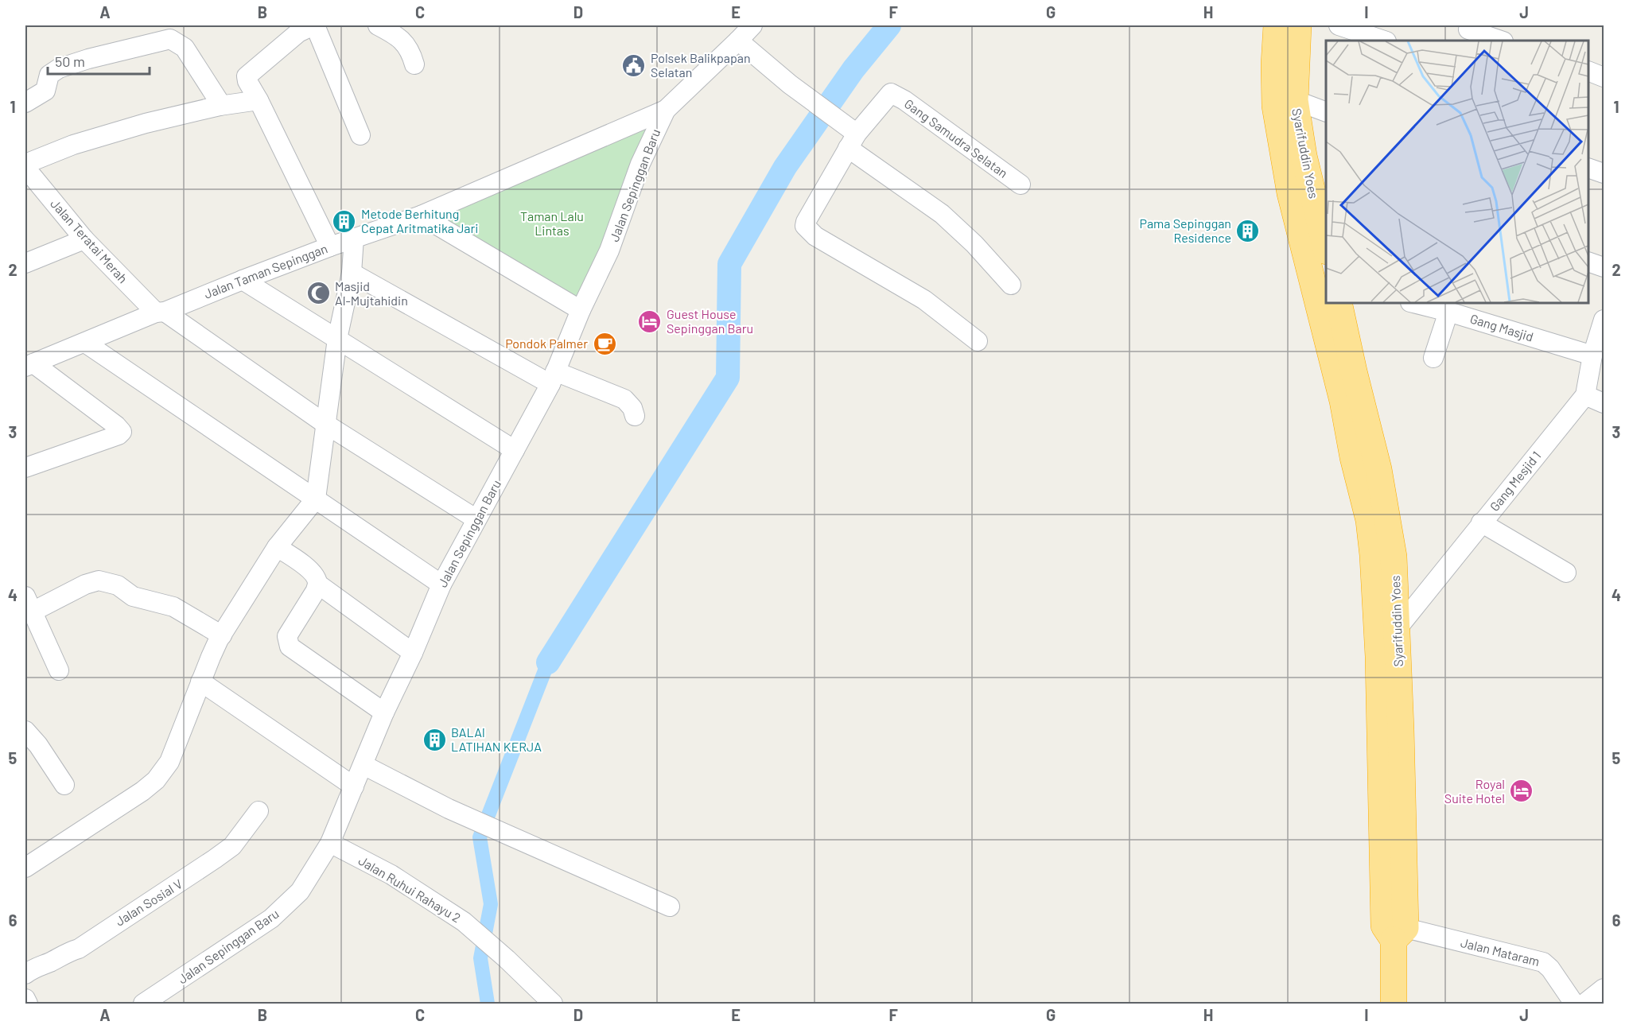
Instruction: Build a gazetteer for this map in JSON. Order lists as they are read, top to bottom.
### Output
{
  "streets": {
    "highway": ["Syarifuddin Yoes"],
    "street": [
      "Gang Samudra Selatan",
      "Jalan Sepinggan Baru",
      "Jalan Teratai Merah",
      "Jalan Taman Sepinggan",
      "Gang Masjid",
      "Gang Mesjid 1",
      "Jalan Ruhui Rahayu 2",
      "Jalan Sosial V",
      "Jalan Mataram"
    ]
  },
  "crossings": [
    ["Syarifuddin Yoes", "Gang Mesjid 1"],
    ["Syarifuddin Yoes", "Jalan Mataram"],
    ["Jalan Sepinggan Baru", "Jalan Teratai Merah"],
    ["Jalan Sepinggan Baru", "Jalan Taman Sepinggan"],
    ["Jalan Sepinggan Baru", "Jalan Ruhui Rahayu 2"],
    ["Jalan Teratai Merah", "Jalan Taman Sepinggan"],
    ["Gang Masjid", "Gang Mesjid 1"]
  ],
  "parks": ["Taman Lalu Lintas"],
  "places": {
    "public building": ["Polsek Balikpapan Selatan"],
    "building": ["Metode Berhitung Cepat Aritmatika Jari", "Pama Sepinggan Residence", "BALAI LATIHAN KERJA"],
    "mosque": ["Masjid Al-Mujtahidin"],
    "hotel": ["Guest House Sepinggan Baru", "Royal Suite Hotel"],
    "cafe": ["Pondok Palmer"]
  },
  "scale_bar": "50 m",
  "grid": {
    "columns": [
      "A",
      "B",
      "C",
      "D",
      "E",
      "F",
      "G",
      "H",
      "I",
      "J"
    ],
    "rows": [
      "1",
      "2",
      "3",
      "4",
      "5",
      "6"
    ]
  }
}
